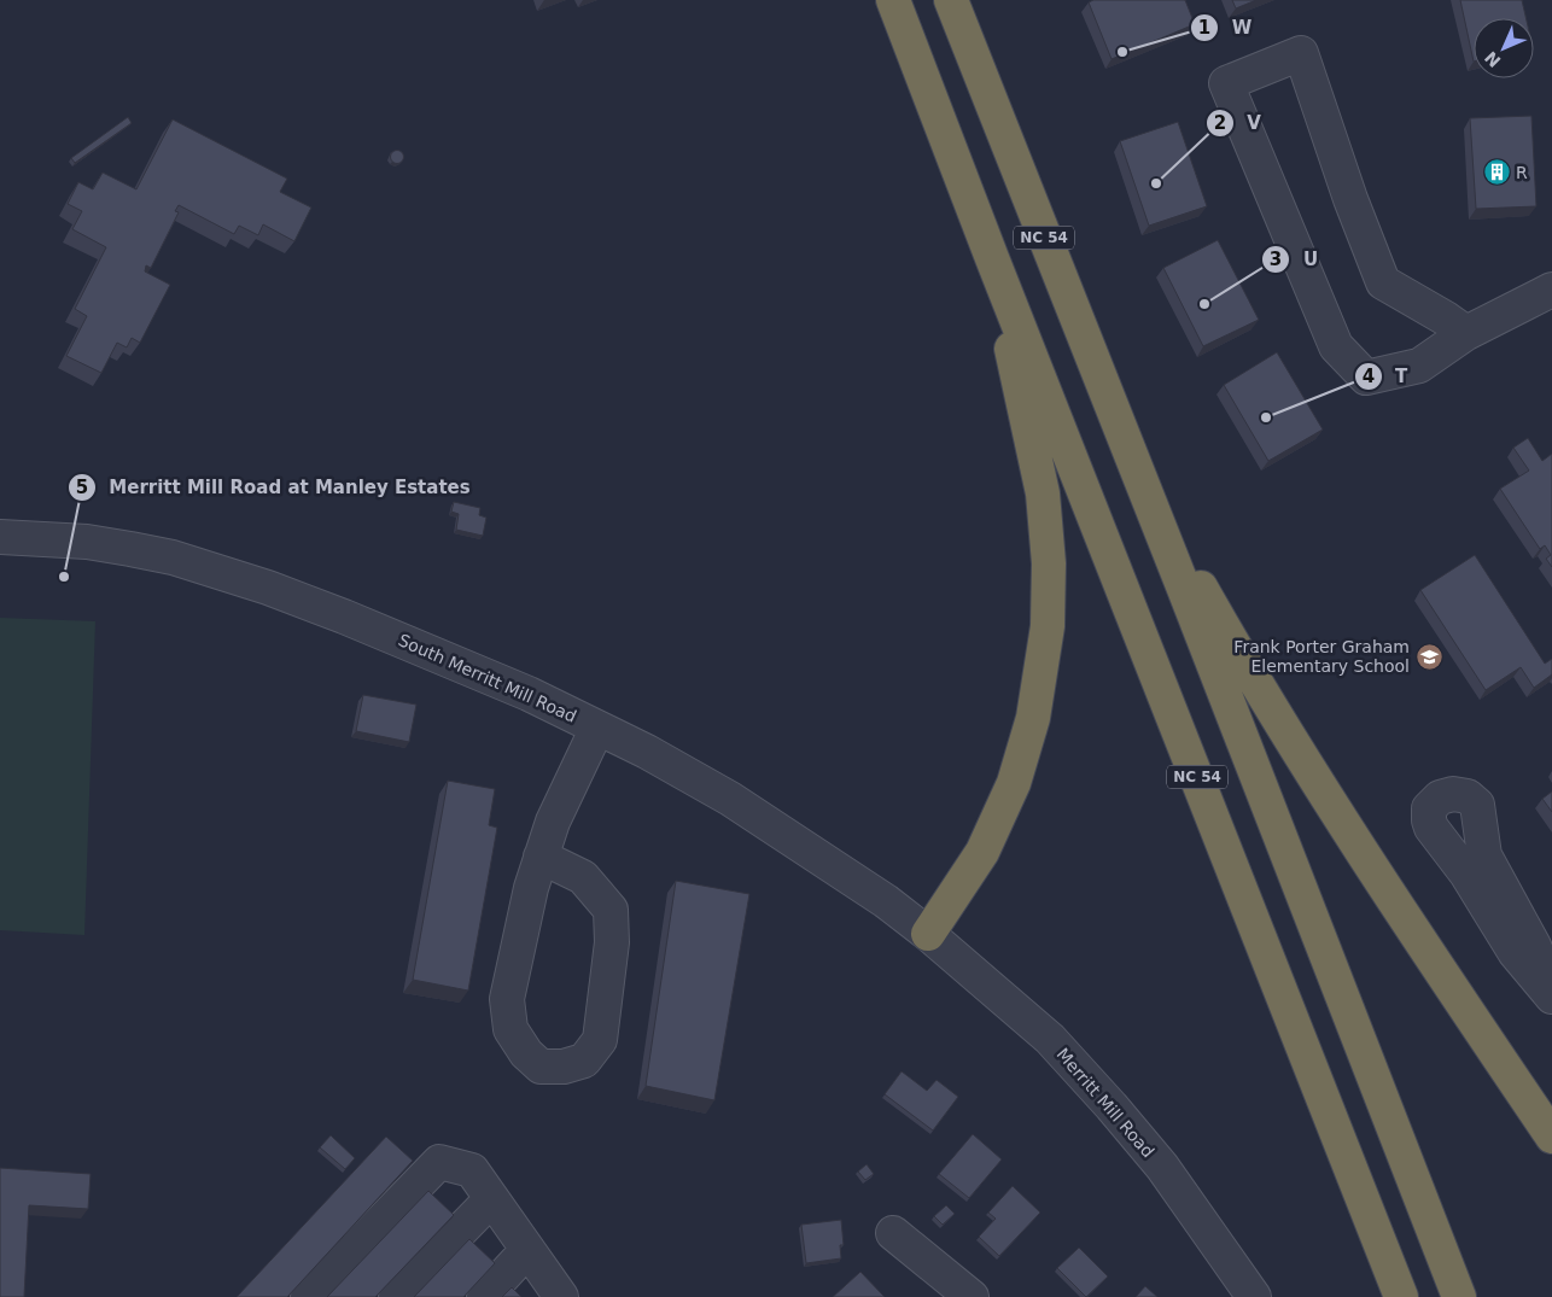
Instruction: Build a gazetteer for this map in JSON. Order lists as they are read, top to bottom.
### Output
{
  "streets": {
    "highway": ["NC 54"],
    "street": ["South Merritt Mill Road", "Merritt Mill Road"]
  },
  "crossings": [
    ["South Merritt Mill Road", "Merritt Mill Road"]
  ],
  "places": {
    "other": [
      "W",
      "V",
      "U",
      "T",
      "Merritt Mill Road at Manley Estates"
    ],
    "building": ["R"],
    "school or university": ["Frank Porter Graham Elementary School"]
  },
  "north": "bottom left"
}
